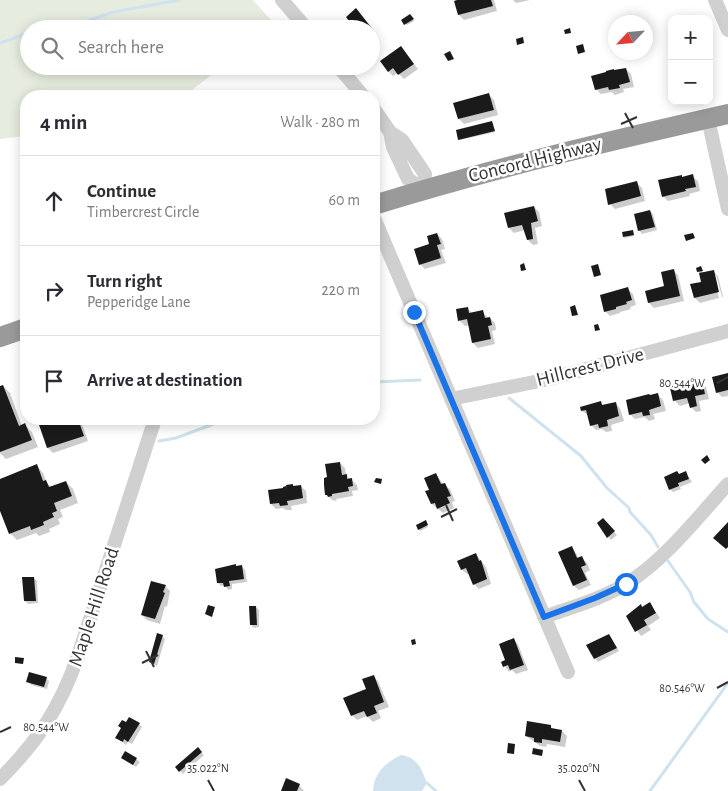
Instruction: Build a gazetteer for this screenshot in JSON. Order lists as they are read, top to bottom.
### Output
{
  "streets": {
    "highway": ["Concord Highway"],
    "street": ["Hillcrest Drive", "Maple Hill Road"]
  },
  "north": "bottom left",
  "page": {
    "map_buttons": ["+", "−"],
    "search": "Search here",
    "heading": ["4 min", "Walk · 280 m"],
    "list": [
      ["Continue", "Timbercrest Circle", "60 m"],
      ["Turn right", "Pepperidge Lane", "220 m"],
      "Arrive at destination"
    ]
  },
  "coordinates": [
    "80.544°W",
    "80.546°W",
    "35.022°N",
    "35.020°N"
  ]
}
